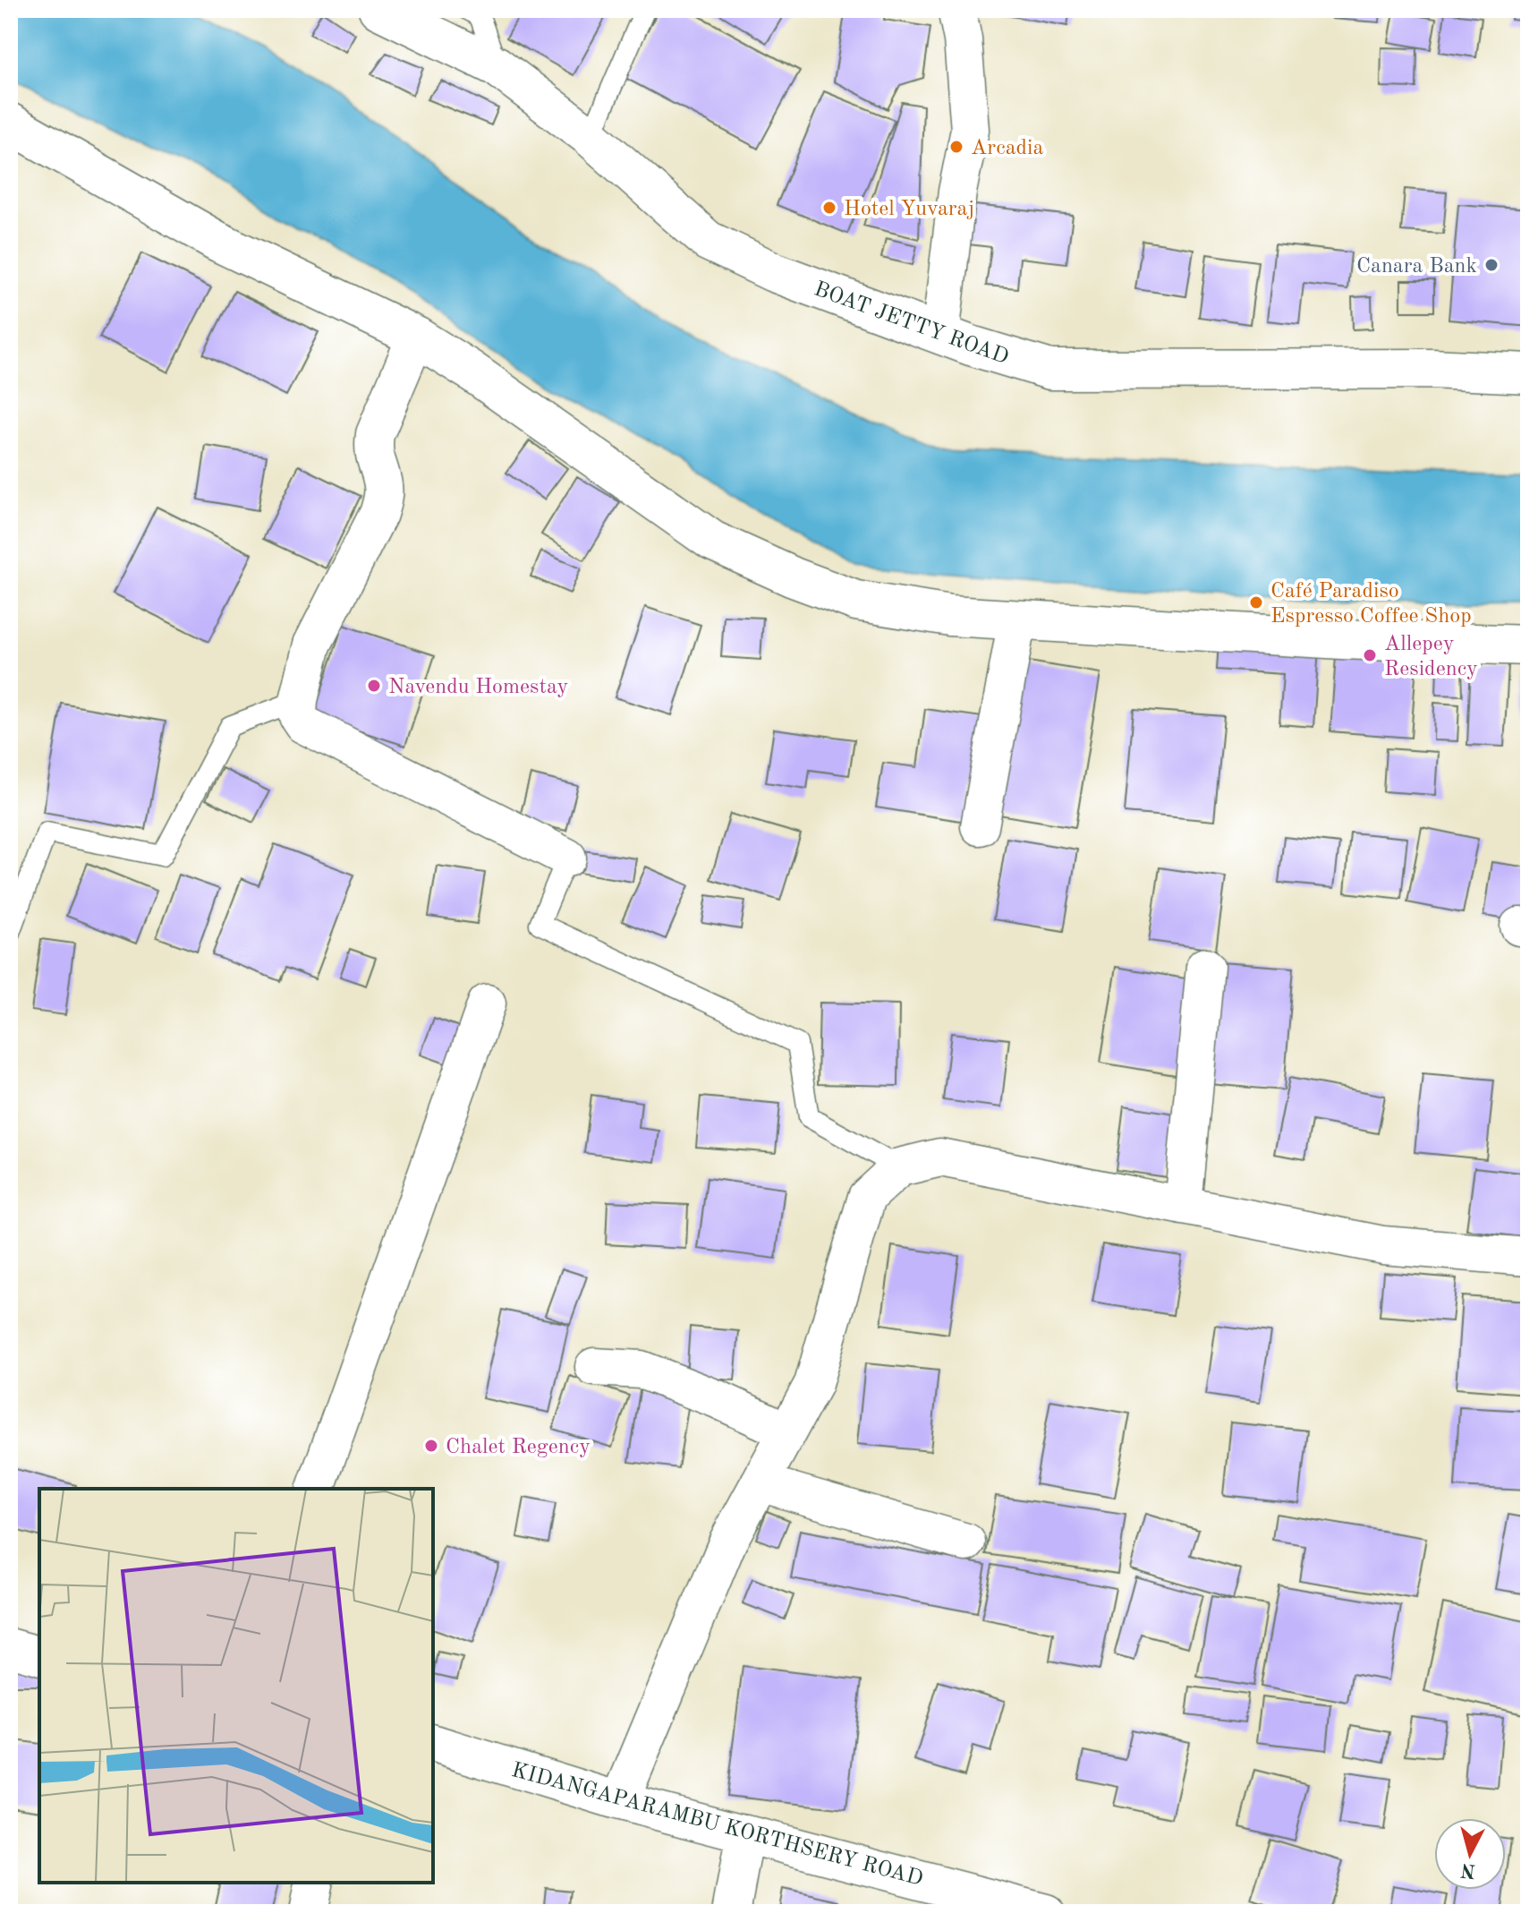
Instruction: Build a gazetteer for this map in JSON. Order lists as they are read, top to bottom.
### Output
{
  "streets": {
    "main road": ["BOAT JETTY ROAD"],
    "street": ["KIDANGAPARAMBU KORTHSERY ROAD"]
  },
  "places": [
    "Arcadia",
    "Hotel Yuvaraj",
    "Canara Bank",
    "Café Paradiso Espresso Coffee Shop",
    "Allepey Residency",
    "Navendu Homestay",
    "Chalet Regency"
  ],
  "north": "bottom"
}
